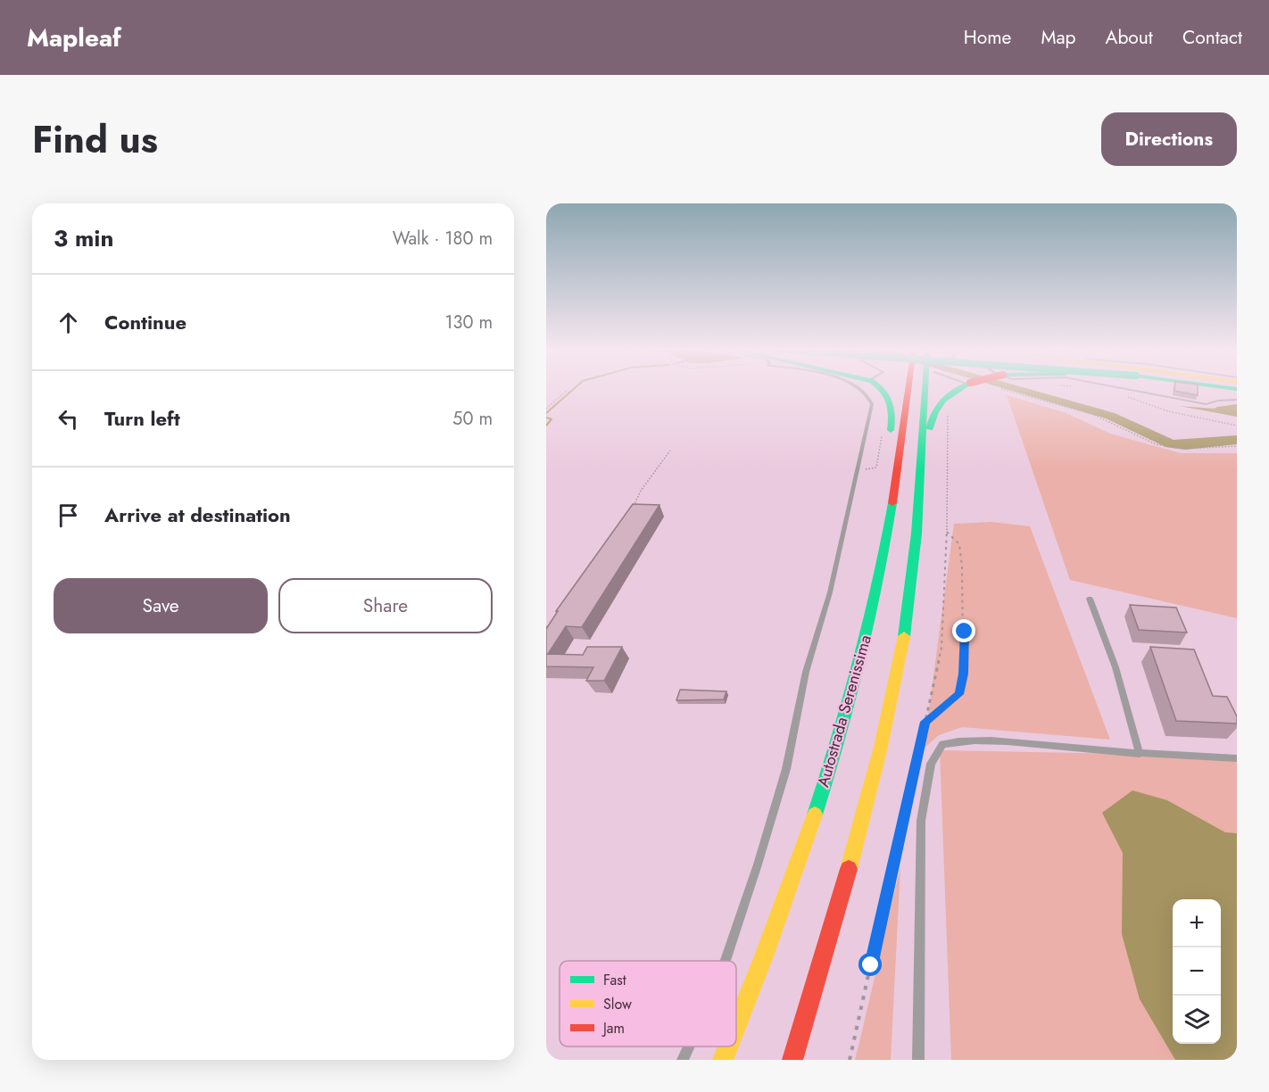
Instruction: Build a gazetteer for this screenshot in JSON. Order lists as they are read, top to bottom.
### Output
{
  "streets": {
    "main road": ["Autostrada Serenissima"]
  },
  "legend": ["Fast", "Slow", "Jam"],
  "page": {
    "header": "Mapleaf",
    "nav": [
      "Home",
      "Map",
      "About",
      "Contact"
    ],
    "title": "Find us",
    "buttons": [
      "Directions",
      ["Save", "Share"]
    ],
    "heading": ["3 min", "Walk · 180 m"],
    "list": [
      ["Continue", "130 m"],
      ["Turn left", "50 m"],
      "Arrive at destination"
    ],
    "map_buttons": ["+", "−"]
  }
}
